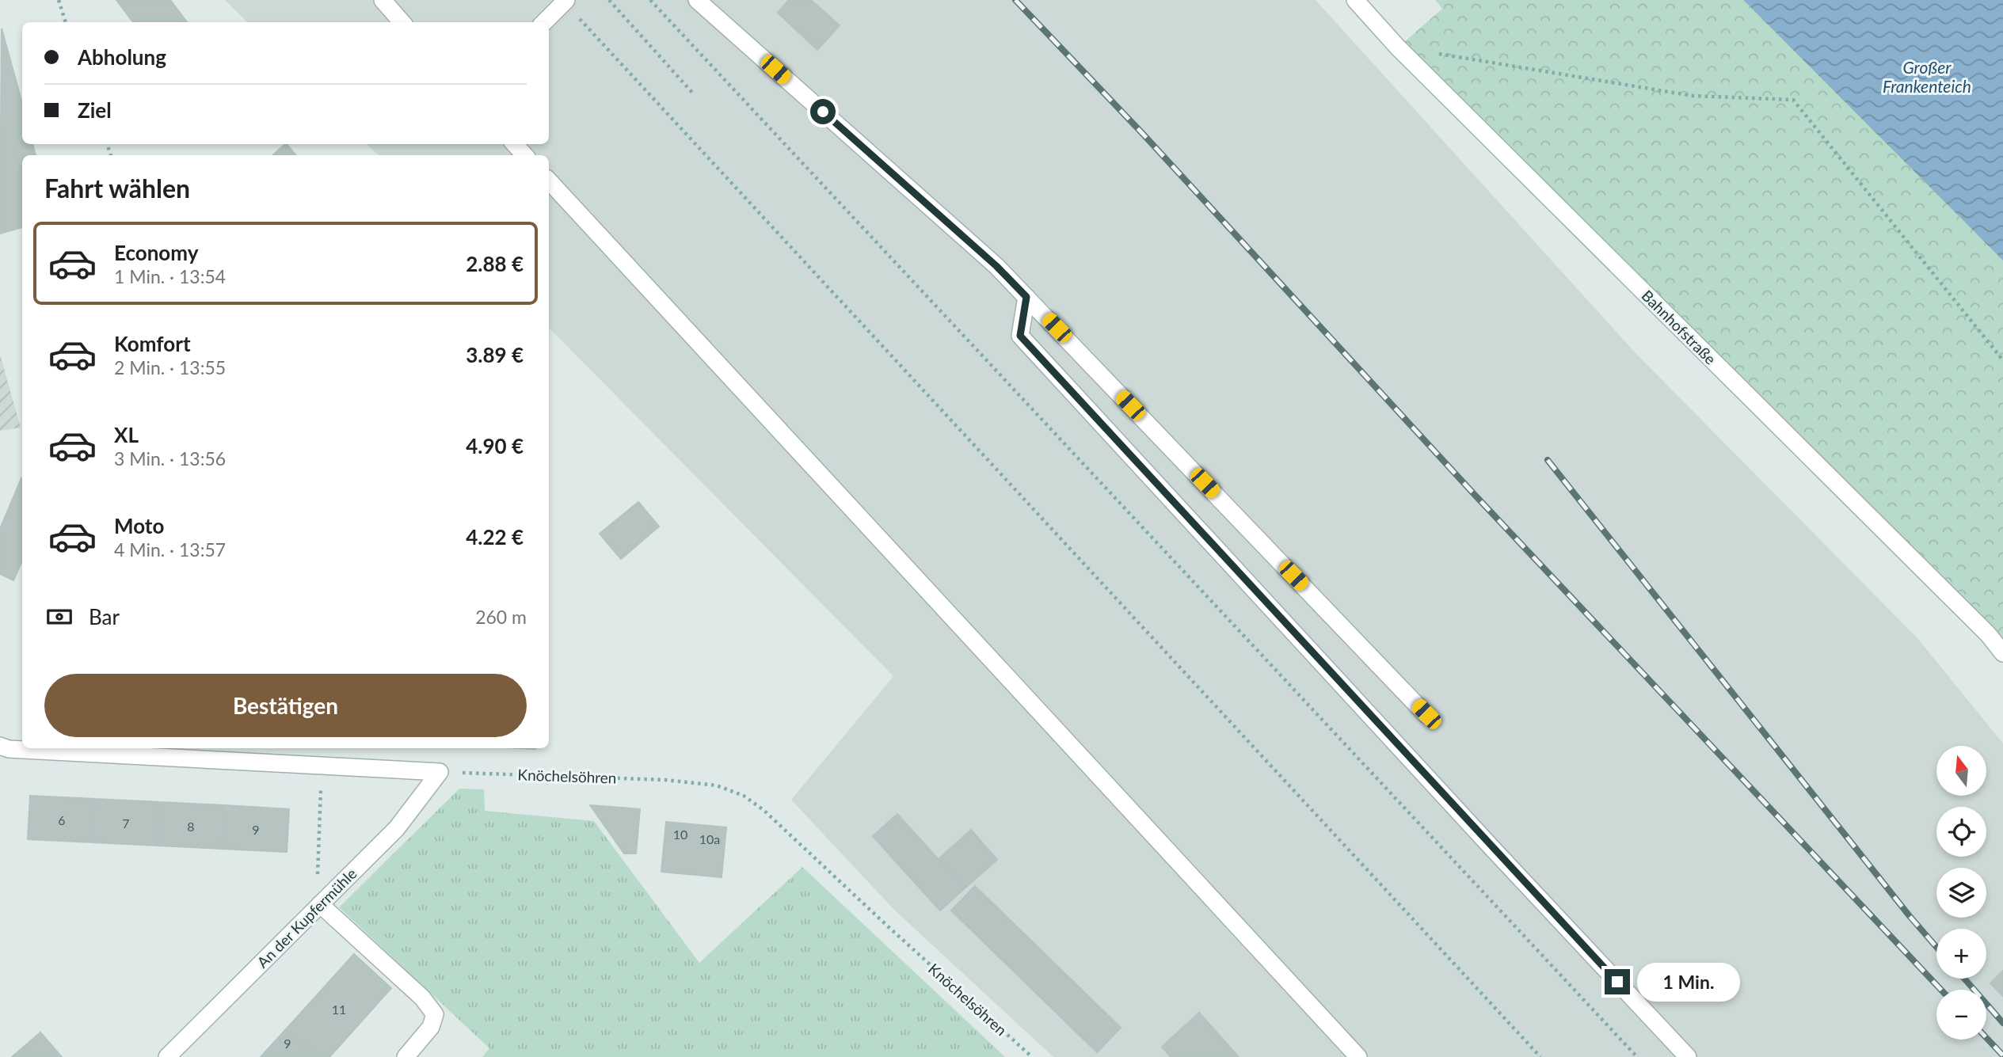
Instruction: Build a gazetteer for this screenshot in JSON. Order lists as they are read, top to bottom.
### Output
{
  "streets": {
    "street": ["Bahnhofstraße", "An der Kupfermühle"],
    "path": ["Knöchelsöhren"]
  },
  "crossings": [
    ["Knöchelsöhren", "An der Kupfermühle"]
  ],
  "water": ["Großer Frankenteich"],
  "house_numbers": [
    "6",
    "7",
    "8",
    "9",
    "10",
    "10a",
    "11",
    "9"
  ],
  "north": "top",
  "page": {
    "banner": ["Abholung", "Ziel"],
    "heading": "Fahrt wählen",
    "list": [
      {
        "name": "Economy",
        "note": "1 Min. · 13:54",
        "value": "2.88 €"
      },
      {
        "name": "Komfort",
        "note": "2 Min. · 13:55",
        "value": "3.89 €"
      },
      {
        "name": "XL",
        "note": "3 Min. · 13:56",
        "value": "4.90 €"
      },
      {
        "name": "Moto",
        "note": "4 Min. · 13:57",
        "value": "4.22 €"
      }
    ],
    "pay": ["Bar", "260 m"],
    "buttons": "Bestätigen",
    "map_buttons": ["+", "−"],
    "bubble": "1 Min."
  }
}
